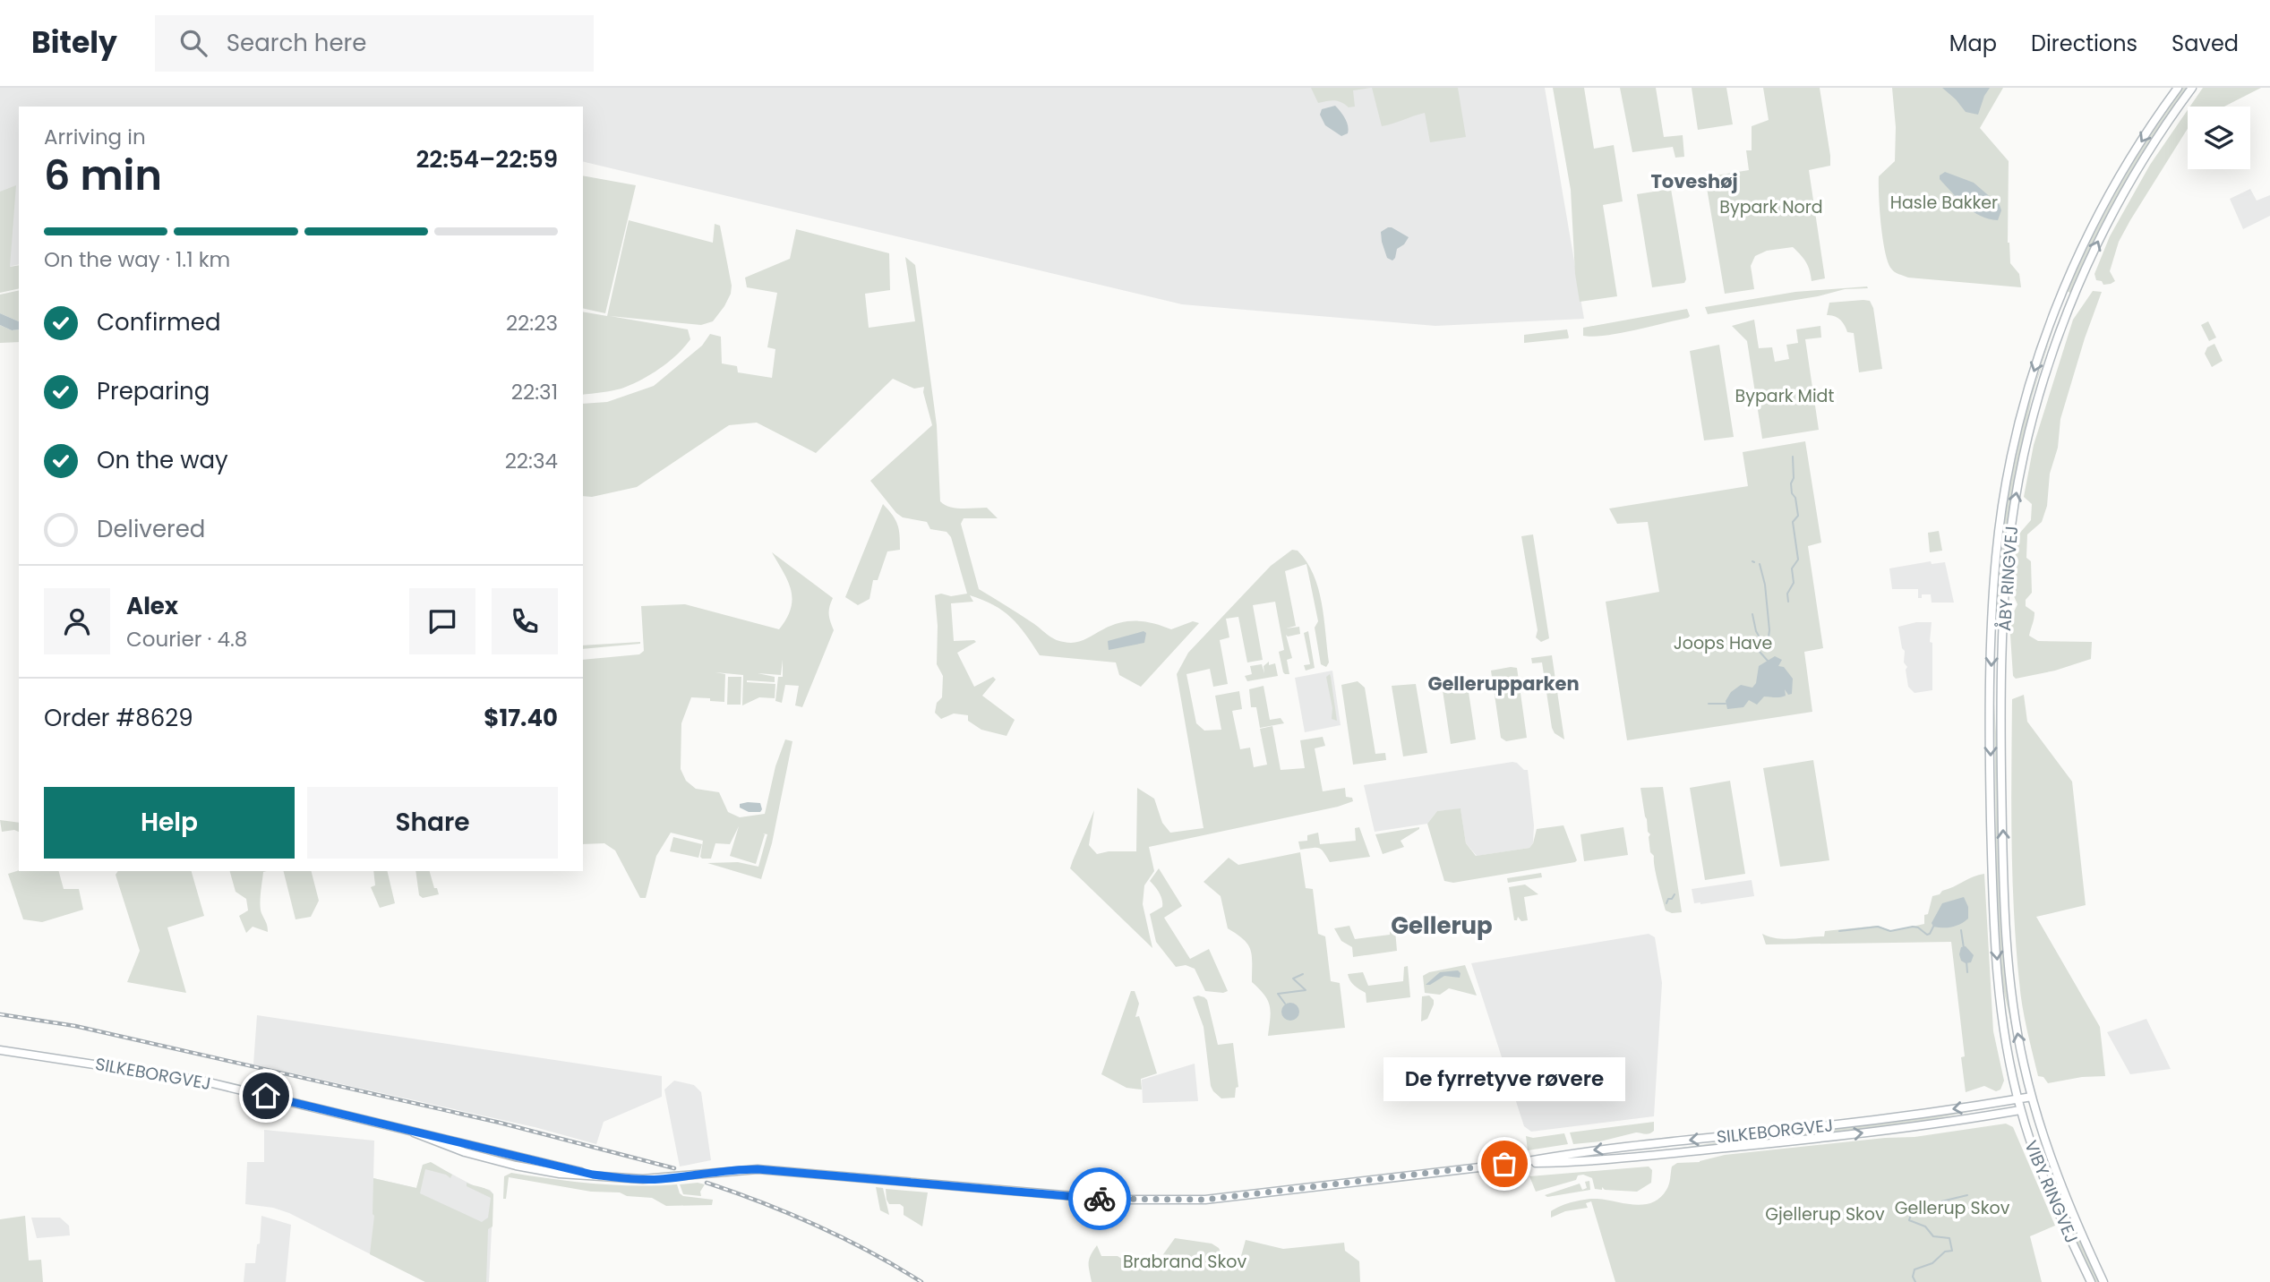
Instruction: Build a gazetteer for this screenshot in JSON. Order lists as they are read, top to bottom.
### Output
{
  "streets": {
    "main road": ["ÅBY RINGVEJ", "SILKEBORGVEJ", "VIBY RINGVEJ"]
  },
  "crossings": [
    ["ÅBY RINGVEJ", "SILKEBORGVEJ"],
    ["ÅBY RINGVEJ", "VIBY RINGVEJ"],
    ["SILKEBORGVEJ", "VIBY RINGVEJ"]
  ],
  "districts": ["Toveshøj", "Gellerupparken", "Gellerup"],
  "parks": [
    "Hasle Bakker",
    "Bypark Nord",
    "Bypark Midt",
    "Joops Have",
    "Gellerup Skov",
    "Gjellerup Skov",
    "Brabrand Skov"
  ],
  "places": ["De fyrretyve røvere"],
  "page": {
    "header": "Bitely",
    "search": "Search here",
    "nav": ["Map", "Directions", "Saved"],
    "heading": ["6 min", "Arriving in", "22:54–22:59"],
    "panel": [
      "Alex",
      "Courier · 4.8",
      "Order #8629",
      "$17.40"
    ],
    "bar": "On the way · 1.1 km",
    "list": [
      ["Confirmed", "22:23"],
      ["Preparing", "22:31"],
      ["On the way", "22:34"],
      "Delivered"
    ],
    "buttons": ["Help", "Share"],
    "bubble": "De fyrretyve røvere"
  }
}
